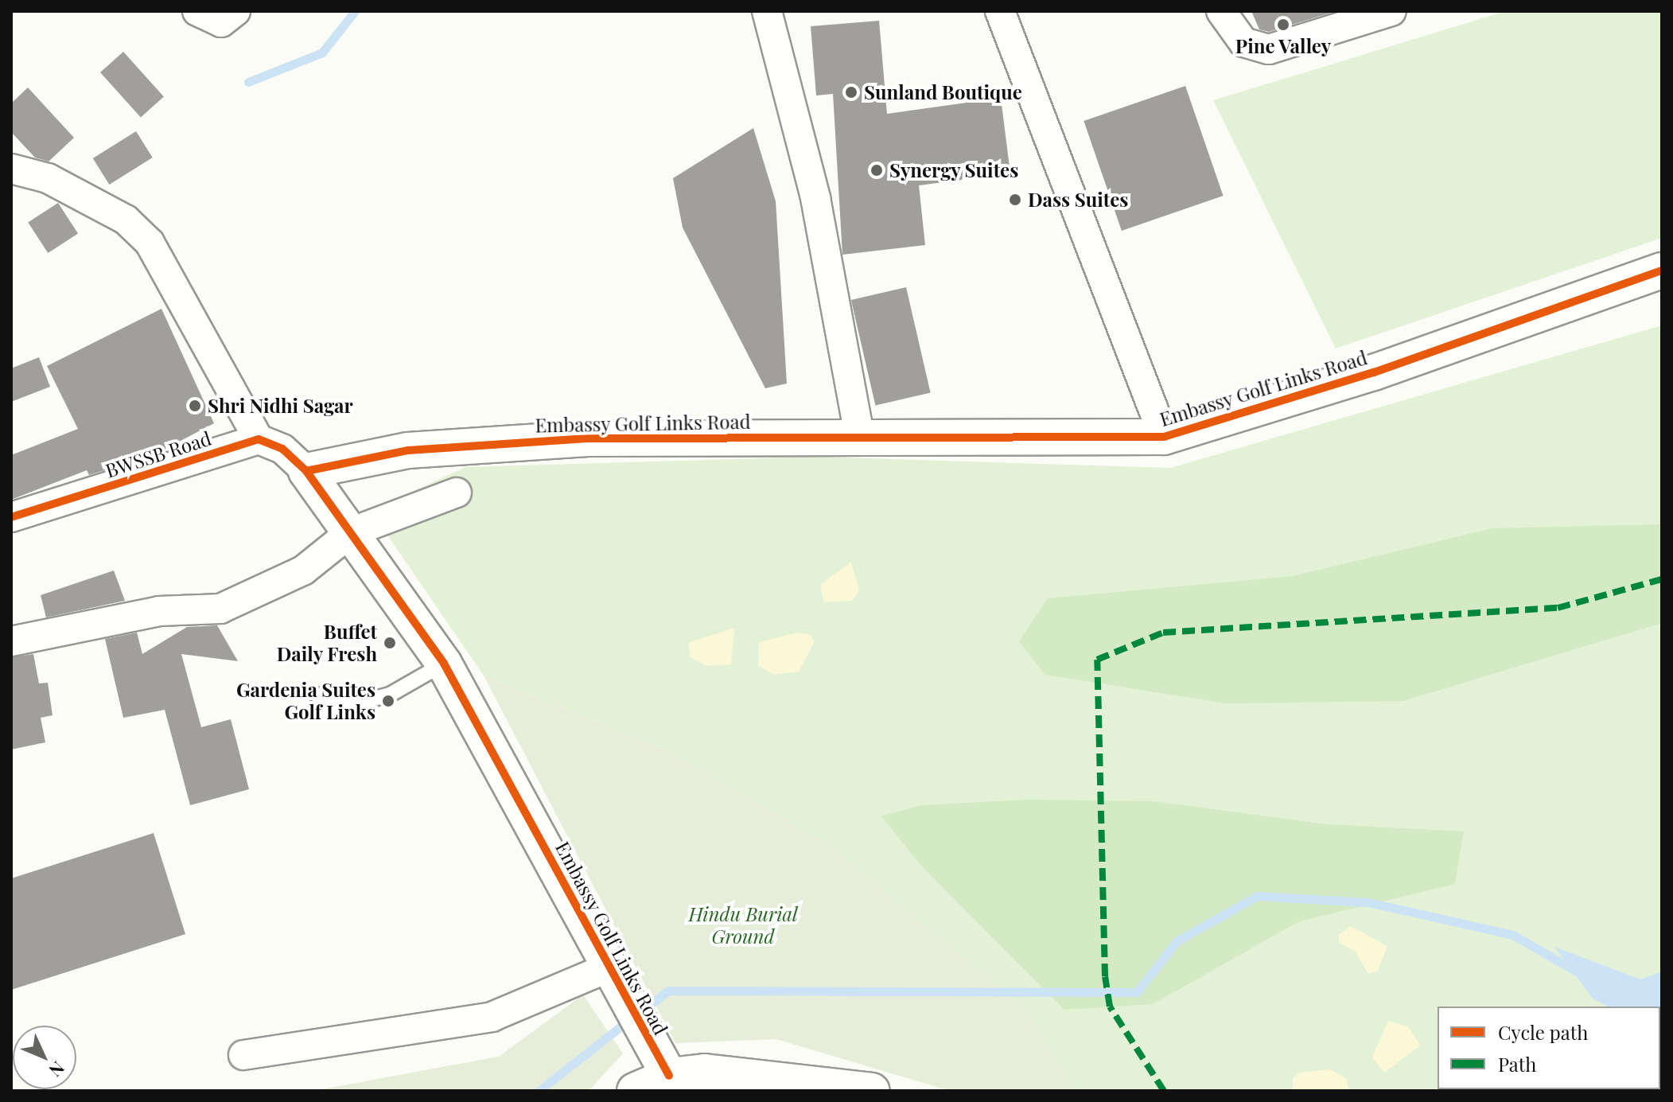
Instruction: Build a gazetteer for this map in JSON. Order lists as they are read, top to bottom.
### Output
{
  "streets": {
    "street": ["Embassy Golf Links Road", "BWSSB Road"]
  },
  "parks": ["Hindu Burial Ground"],
  "places": [
    "Pine Valley",
    "Sunland Boutique",
    "Synergy Suites",
    "Dass Suites",
    "Shri Nidhi Sagar",
    "Buffet Daily Fresh",
    "Gardenia Suites Golf Links"
  ],
  "legend": ["Cycle path", "Path"],
  "north": "bottom right"
}
